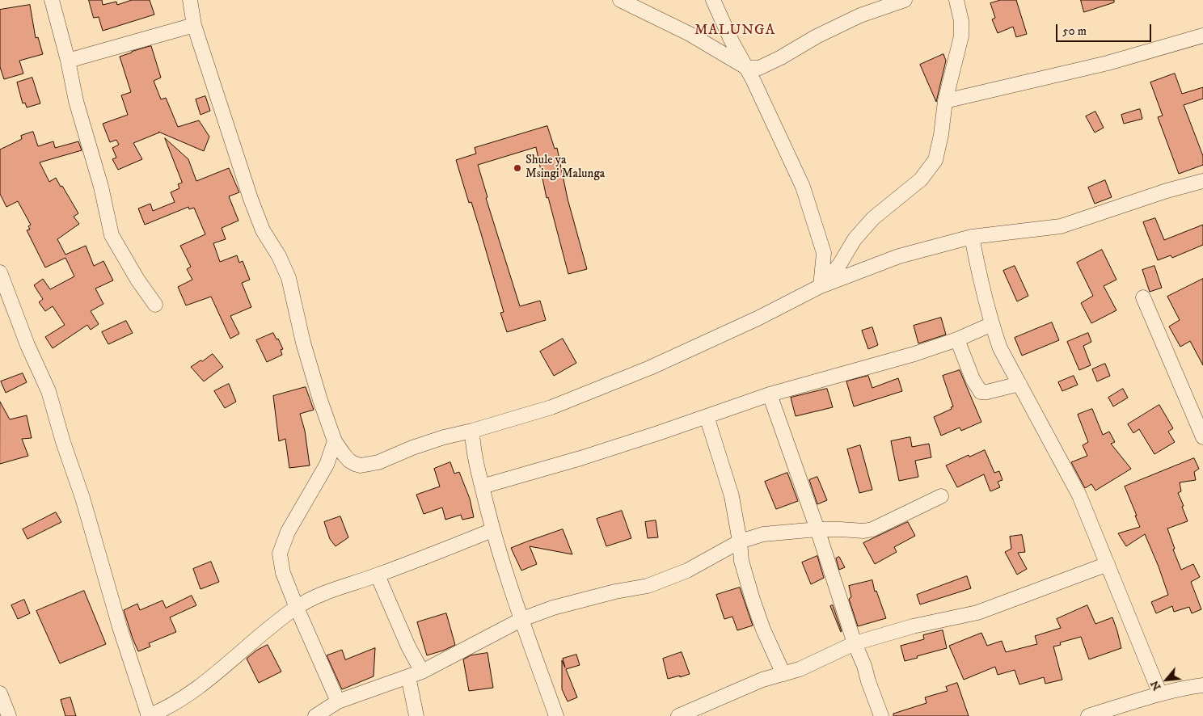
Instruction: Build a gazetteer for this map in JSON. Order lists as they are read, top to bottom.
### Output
{
  "districts": ["MALUNGA"],
  "places": ["Shule ya Msingi Malunga"],
  "scale_bar": "50 m",
  "north": "bottom left"
}
